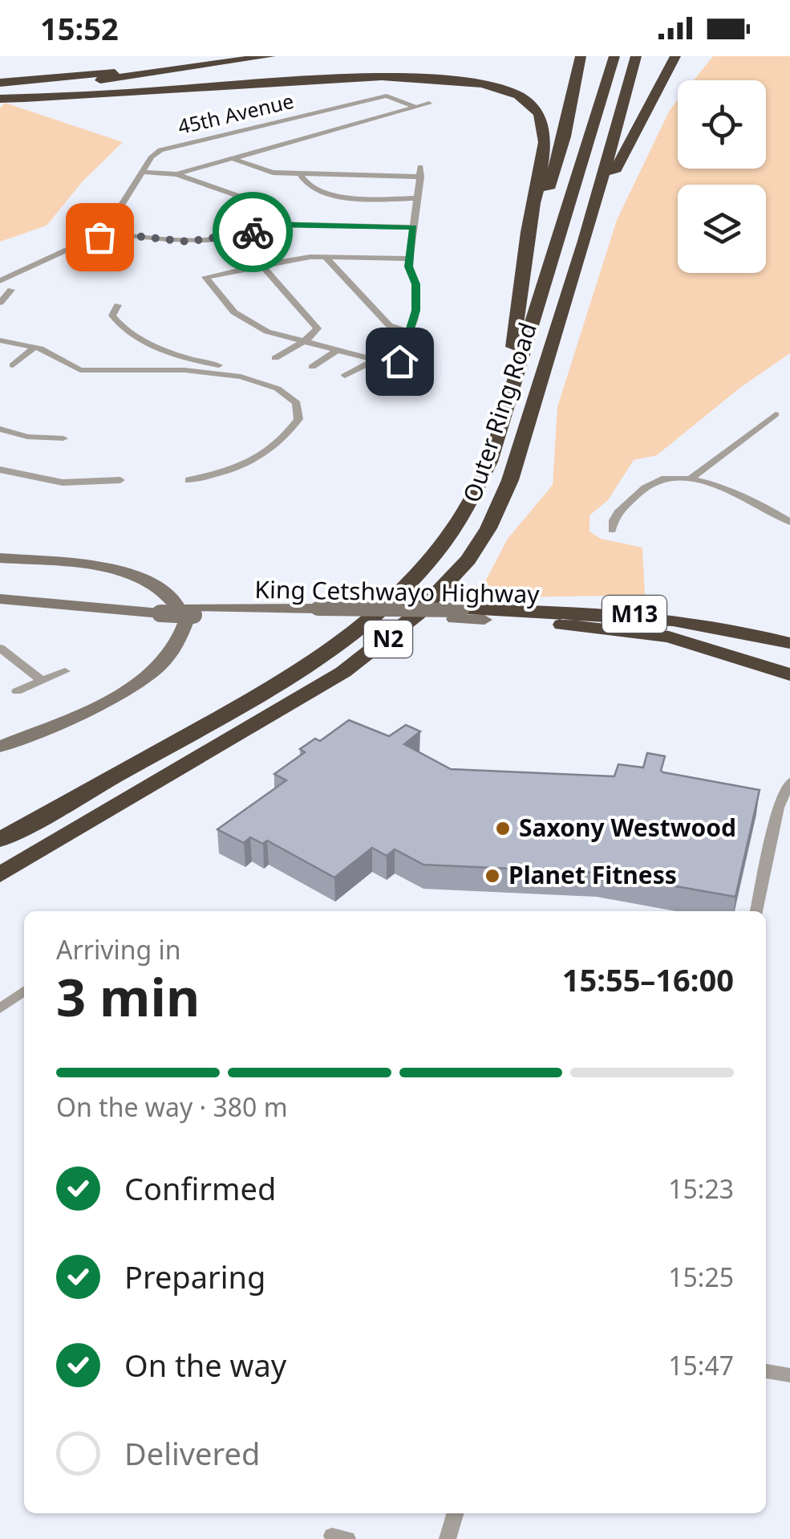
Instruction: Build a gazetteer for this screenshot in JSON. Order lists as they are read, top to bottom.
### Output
{
  "streets": {
    "highway": [
      "Outer Ring Road",
      "King Cetshwayo Highway",
      "M13",
      "N2"
    ],
    "street": ["45th Avenue"]
  },
  "places": ["Saxony Westwood", "Planet Fitness"],
  "page": {
    "status": "15:52",
    "heading": ["3 min", "Arriving in", "15:55–16:00"],
    "bar": "On the way · 380 m",
    "list": [
      ["Confirmed", "15:23"],
      ["Preparing", "15:25"],
      ["On the way", "15:47"],
      "Delivered"
    ]
  }
}
